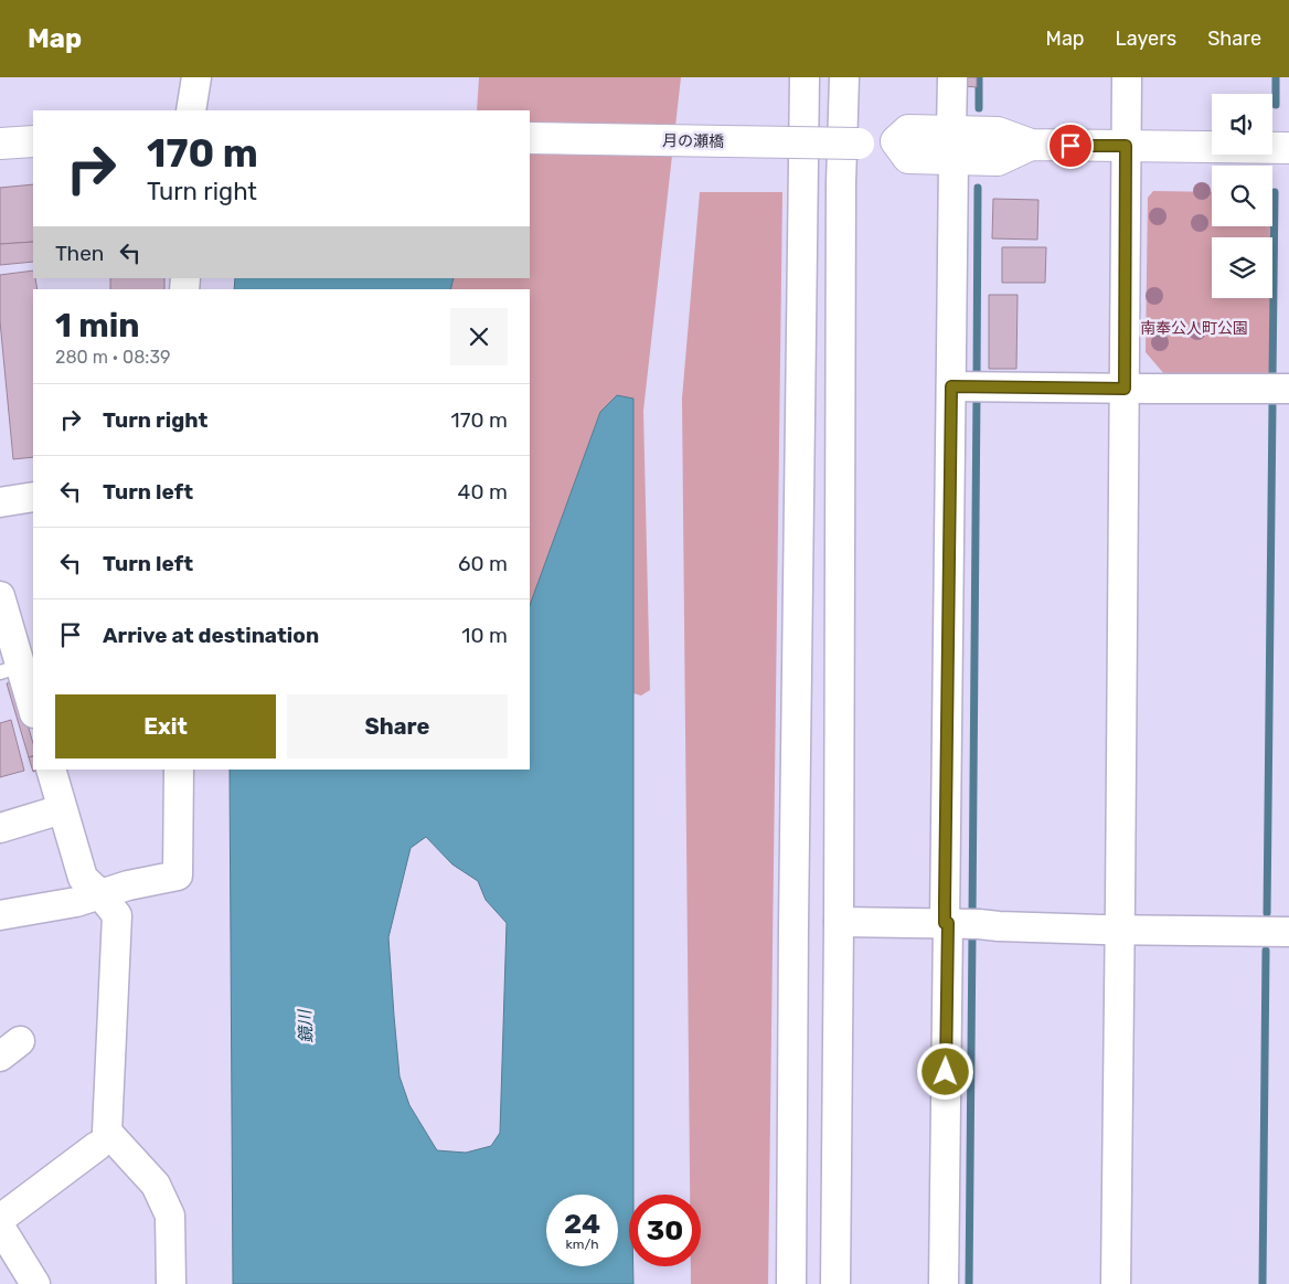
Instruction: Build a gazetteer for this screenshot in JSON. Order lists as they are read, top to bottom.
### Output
{
  "streets": {
    "street": ["月の瀬橋"]
  },
  "water": ["鏡川"],
  "parks": ["南奉公人町公園"],
  "page": {
    "header": "Map",
    "nav": ["Map", "Layers", "Share"],
    "turn": ["170 m", "Turn right"],
    "then": "Then",
    "heading": ["1 min", "280 m · 08:39"],
    "list": [
      {
        "name": "Turn right",
        "value": "170 m"
      },
      {
        "name": "Turn left",
        "value": "40 m"
      },
      {
        "name": "Turn left",
        "value": "60 m"
      },
      {
        "name": "Arrive at destination",
        "value": "10 m"
      }
    ],
    "buttons": ["Exit", "Share"],
    "speed": "24 km/h",
    "limit": "30"
  }
}
